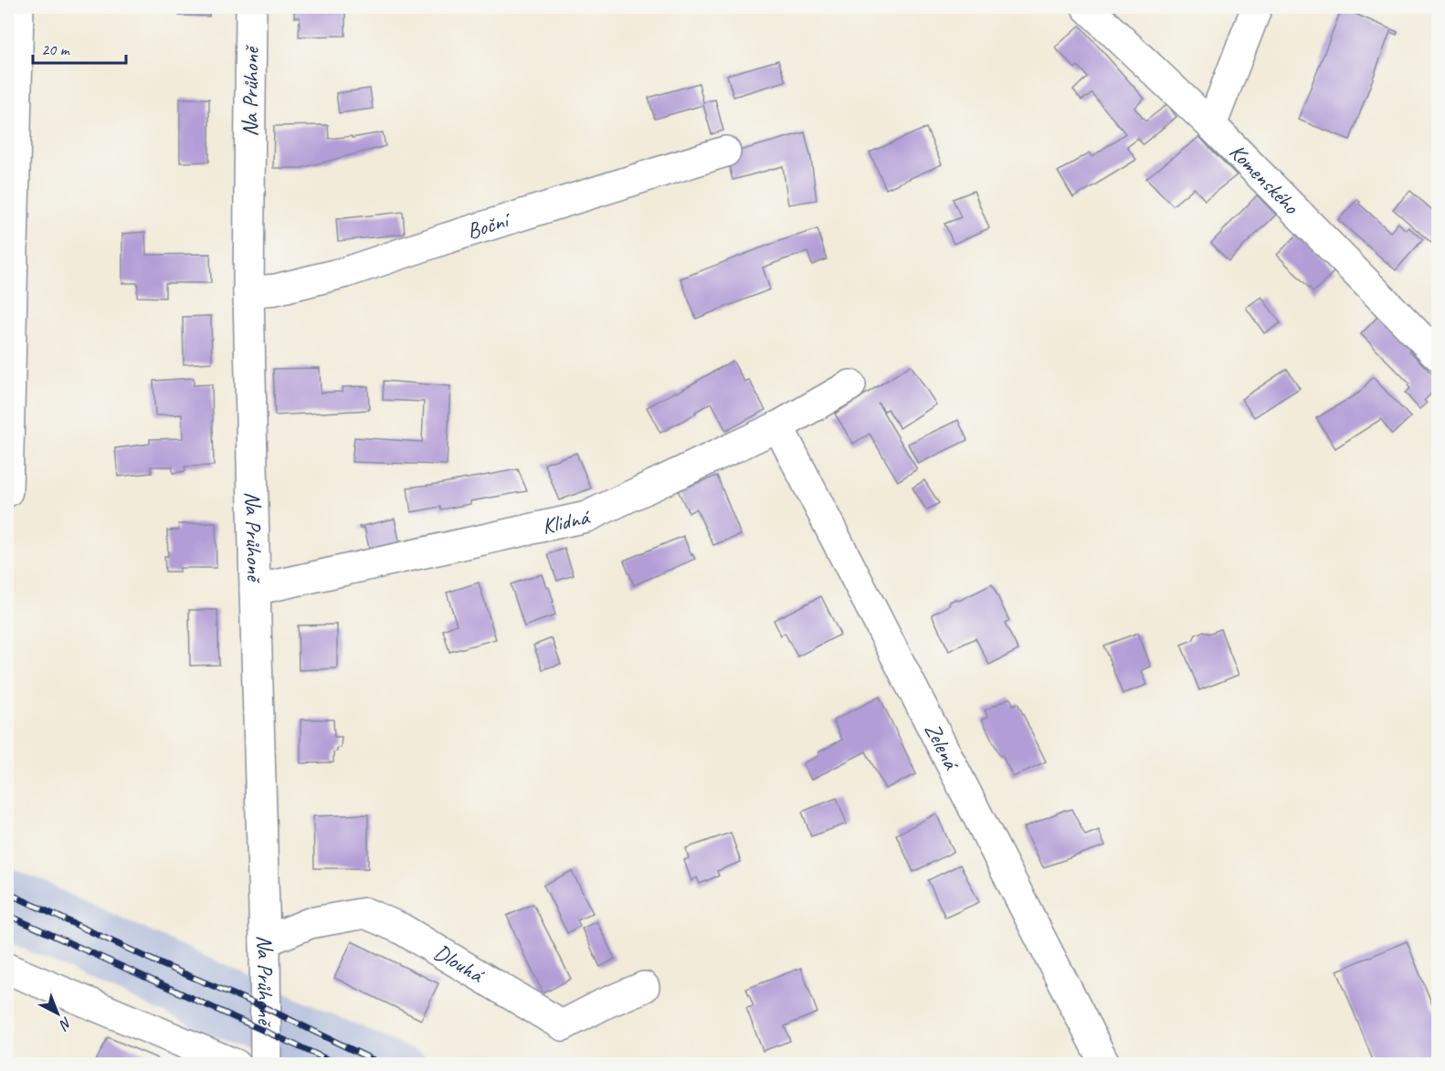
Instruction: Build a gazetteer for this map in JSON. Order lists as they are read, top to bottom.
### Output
{
  "streets": {
    "street": [
      "Na Průhoně",
      "Komenského",
      "Boční",
      "Klidná",
      "Zelená",
      "Dlouhá"
    ]
  },
  "crossings": [
    ["Na Průhoně", "Boční"],
    ["Na Průhoně", "Klidná"],
    ["Na Průhoně", "Dlouhá"],
    ["Klidná", "Zelená"]
  ],
  "scale_bar": "20 m",
  "north": "bottom right"
}
